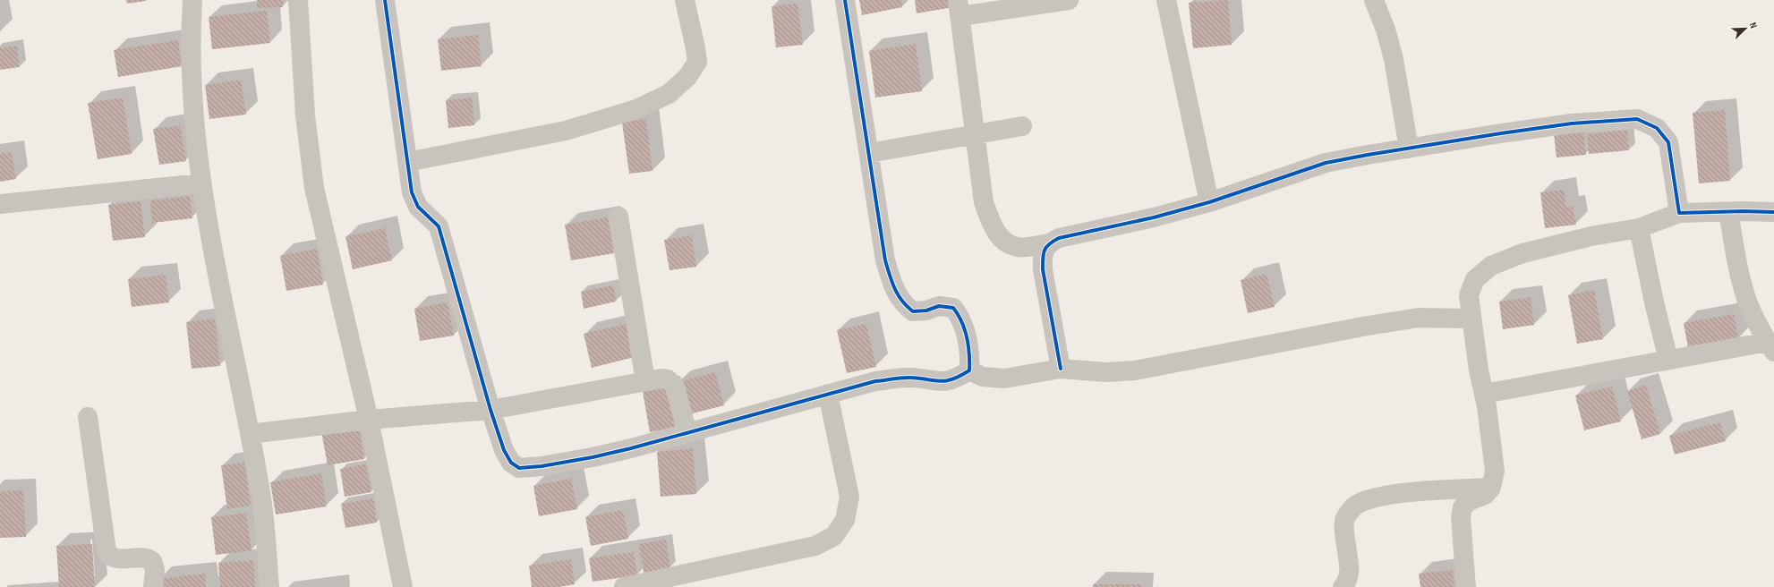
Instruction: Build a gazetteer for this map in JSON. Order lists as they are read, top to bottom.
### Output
{
  "north": "top right"
}
